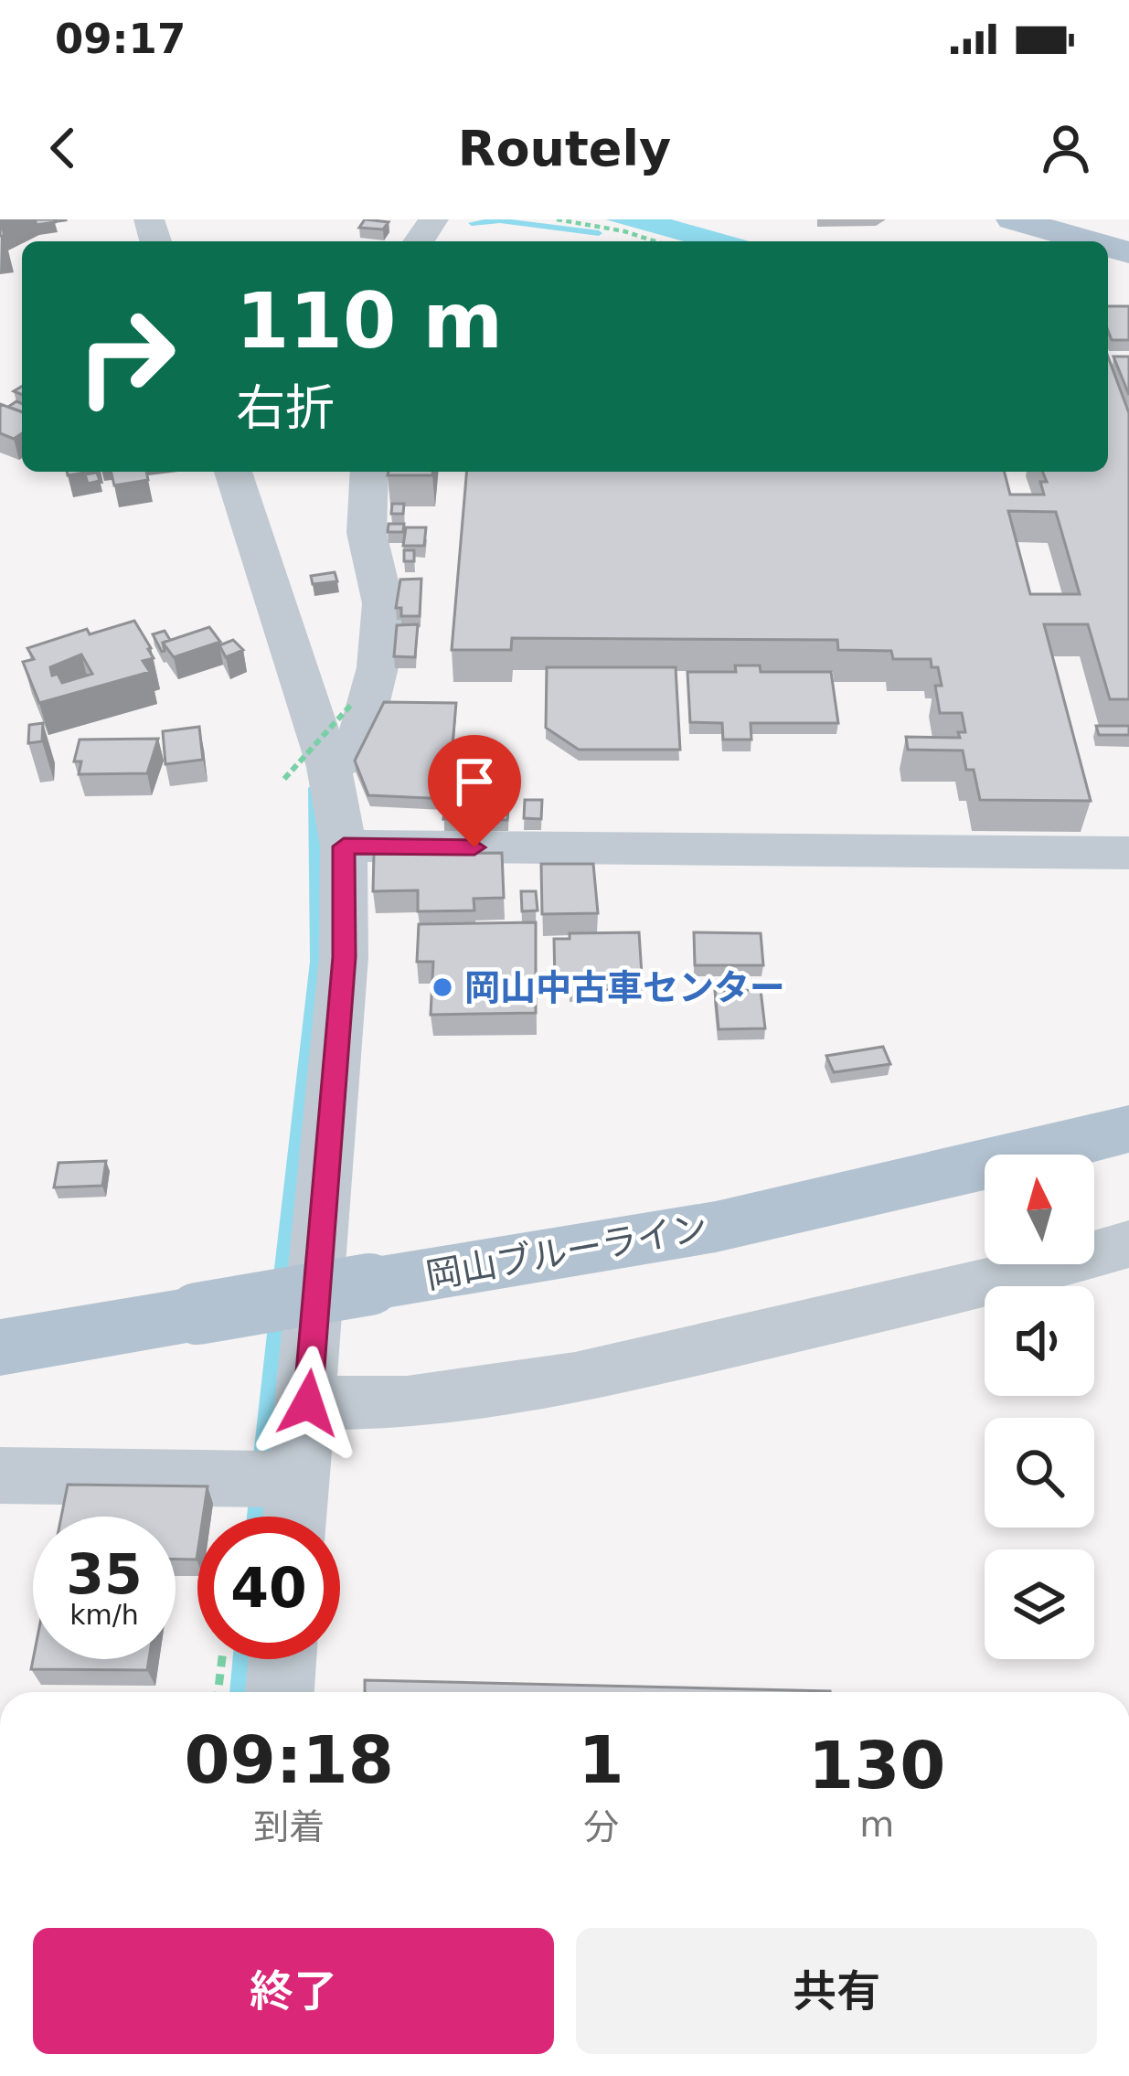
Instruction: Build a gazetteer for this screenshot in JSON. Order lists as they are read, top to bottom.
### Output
{
  "streets": {
    "main road": ["岡山ブルーライン"]
  },
  "places": ["岡山中古車センター"],
  "north": "top",
  "page": {
    "status": "09:17",
    "header": "Routely",
    "turn": ["110 m", "右折"],
    "speed": "35 km/h",
    "limit": "40",
    "eta": [
      "09:18",
      "到着",
      "1",
      "分",
      "130",
      "m"
    ],
    "buttons": ["終了", "共有"]
  }
}
